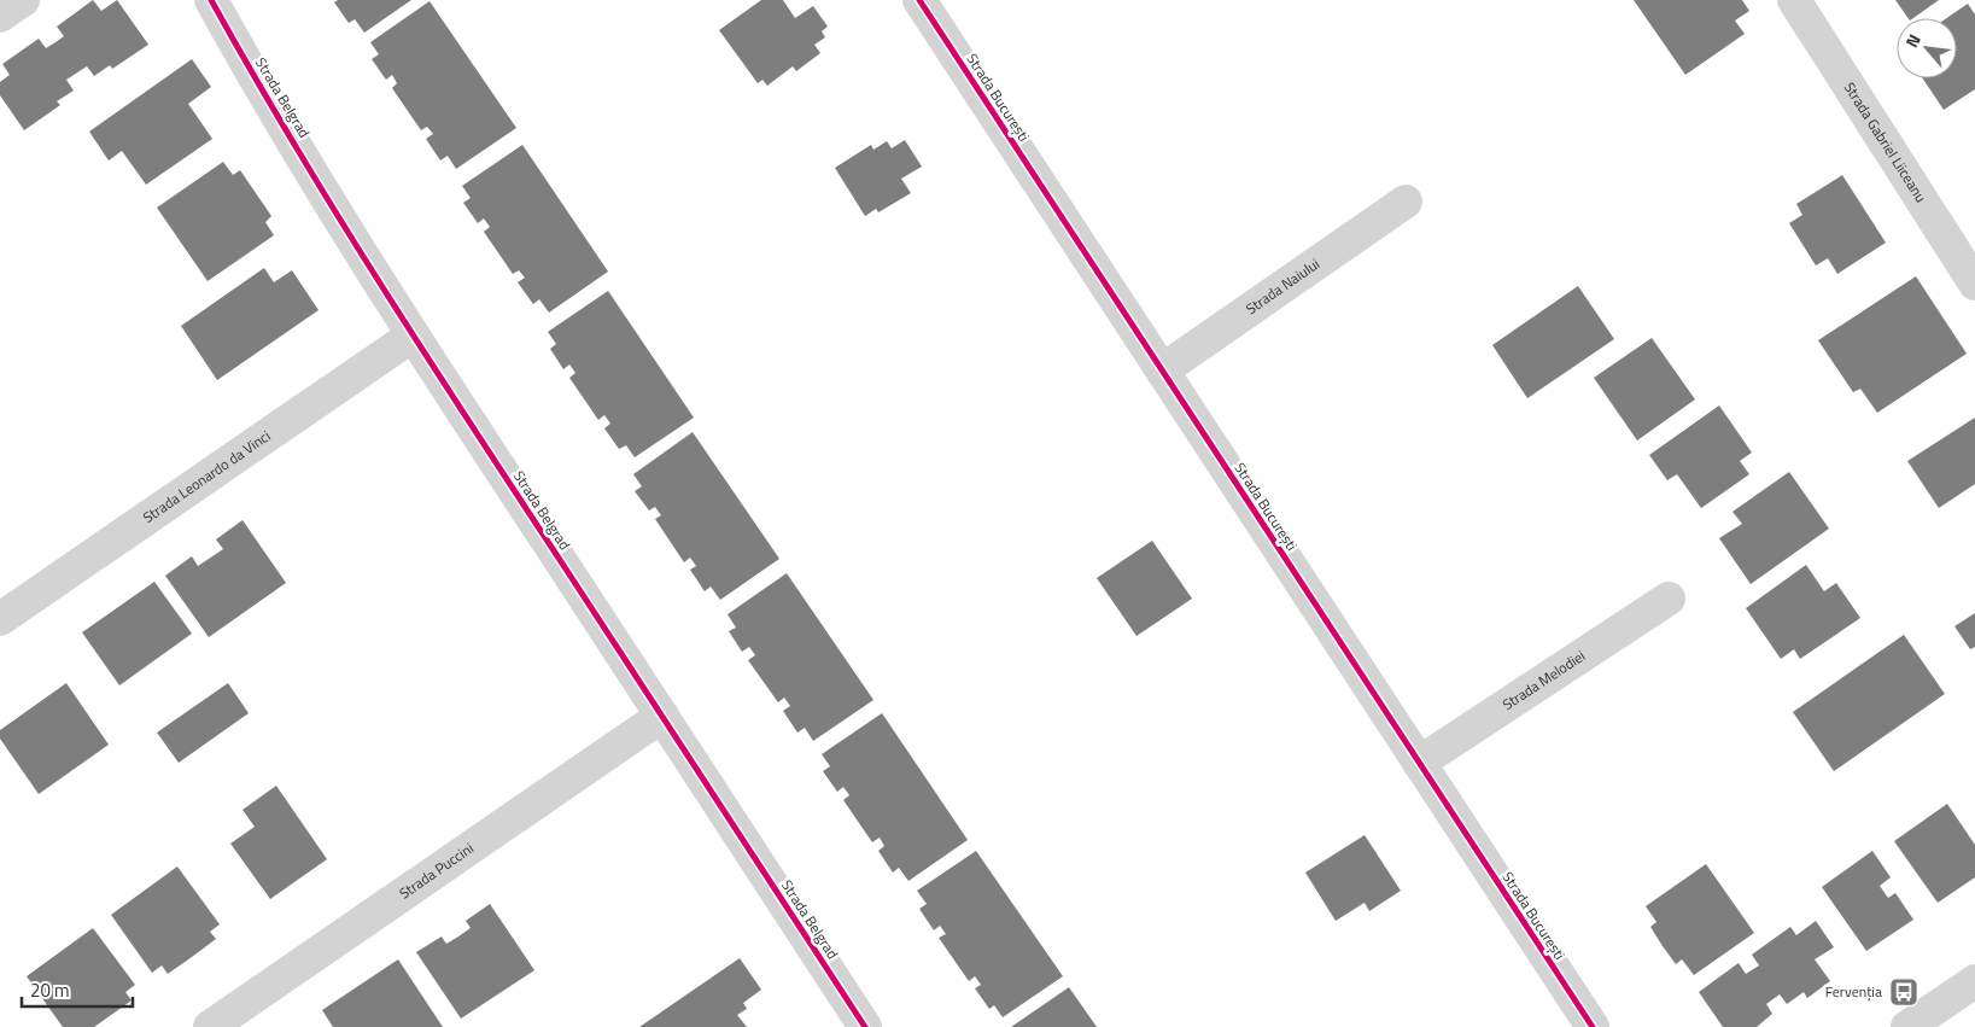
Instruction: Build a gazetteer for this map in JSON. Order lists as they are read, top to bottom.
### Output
{
  "streets": {
    "street": [
      "Strada Belgrad",
      "Strada București",
      "Strada Gabriel Liiceanu",
      "Strada Naiului",
      "Strada Leonardo da Vinci",
      "Strada Melodiei",
      "Strada Puccini"
    ]
  },
  "crossings": [
    ["Strada Belgrad", "Strada Leonardo da Vinci"],
    ["Strada Belgrad", "Strada Puccini"],
    ["Strada București", "Strada Naiului"],
    ["Strada București", "Strada Melodiei"]
  ],
  "places": {
    "bus stop": ["Fervenția"]
  },
  "scale_bar": "20 m",
  "north": "top left"
}
